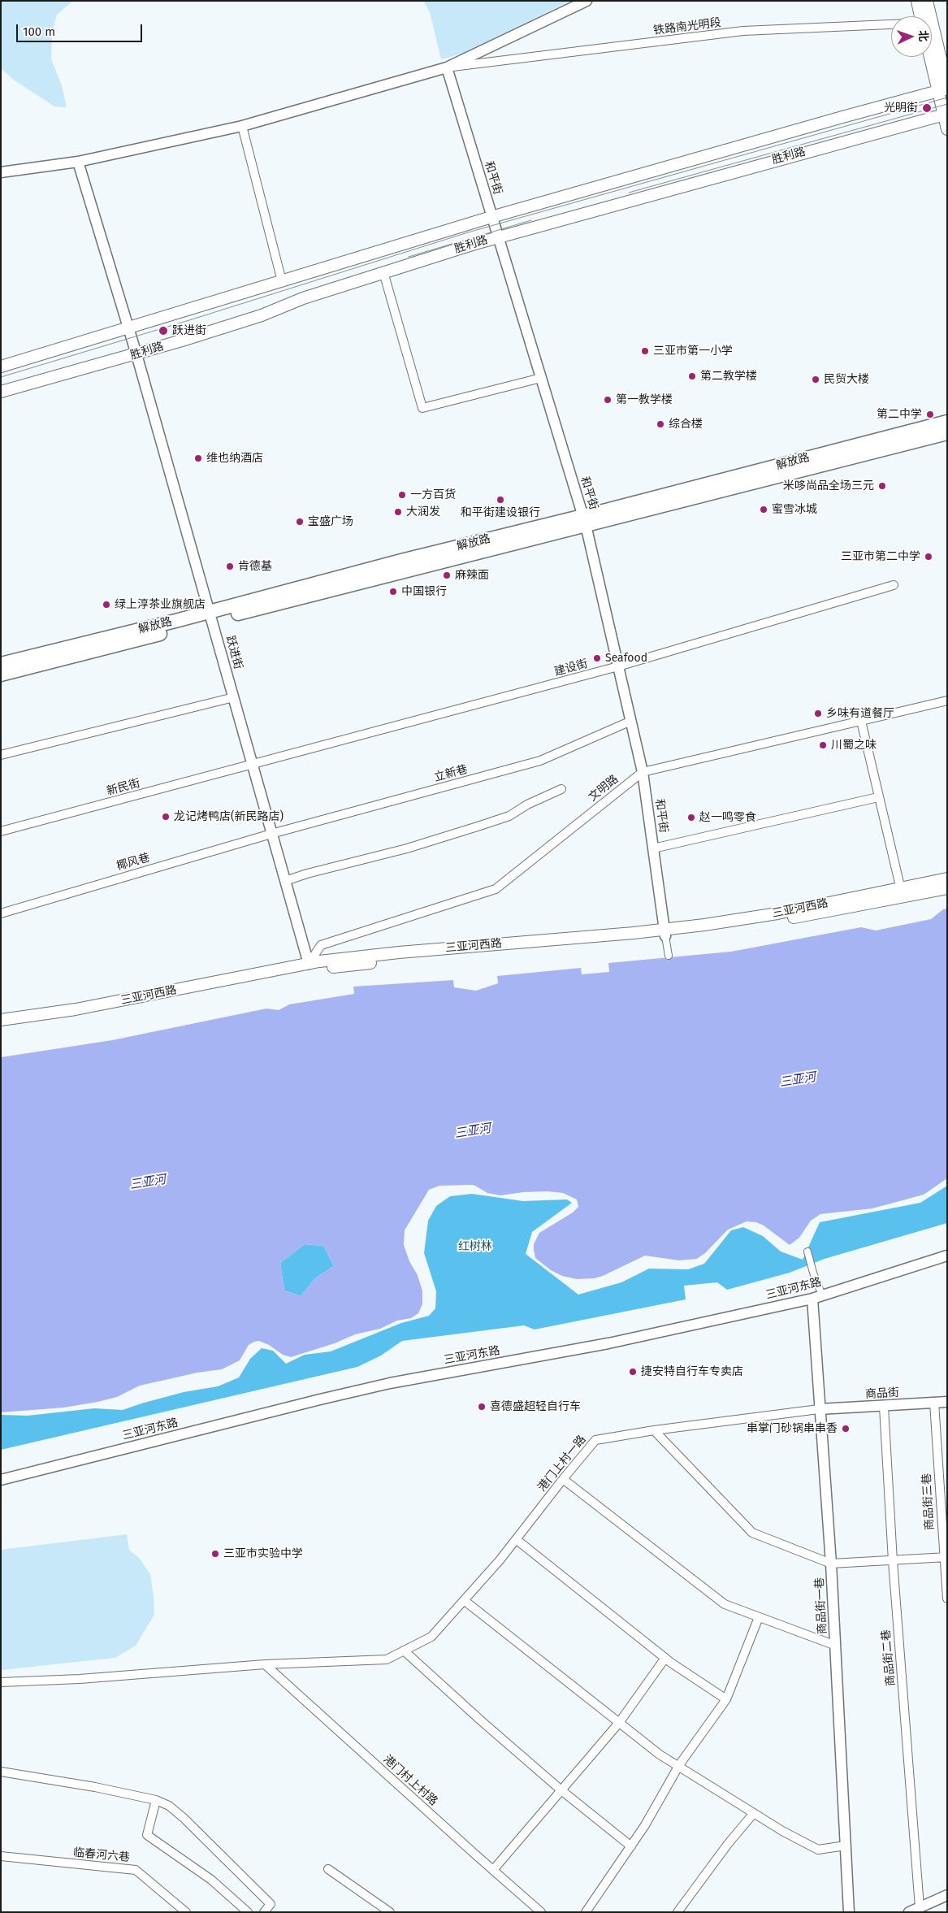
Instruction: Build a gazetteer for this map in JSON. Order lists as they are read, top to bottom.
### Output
{
  "streets": {
    "main road": ["胜利路", "解放路", "三亚河西路"],
    "street": [
      "铁路南光明段",
      "和平街",
      "跃进街",
      "建设街",
      "立新巷",
      "新民街",
      "文明路",
      "椰风巷",
      "三亚河东路",
      "商品街",
      "港门上村一路",
      "商品街三巷",
      "商品街一巷",
      "商品街二巷",
      "港门村上村路",
      "临春河六巷"
    ]
  },
  "crossings": [
    ["铁路南光明段", "和平街"],
    ["胜利路", "和平街"],
    ["胜利路", "跃进街"],
    ["和平街", "解放路"],
    ["和平街", "建设街"],
    ["和平街", "立新巷"],
    ["和平街", "文明路"],
    ["和平街", "三亚河西路"],
    ["解放路", "跃进街"],
    ["跃进街", "建设街"],
    ["跃进街", "立新巷"],
    ["跃进街", "新民街"],
    ["跃进街", "文明路"],
    ["跃进街", "椰风巷"],
    ["跃进街", "三亚河西路"],
    ["建设街", "新民街"],
    ["立新巷", "椰风巷"],
    ["文明路", "三亚河西路"],
    ["三亚河东路", "商品街一巷"],
    ["商品街", "港门上村一路"],
    ["商品街", "商品街三巷"],
    ["商品街", "商品街一巷"],
    ["商品街", "商品街二巷"],
    ["港门上村一路", "商品街一巷"]
  ],
  "water": ["三亚河"],
  "parks": ["红树林"],
  "places": [
    "光明街",
    "跃进街",
    "三亚市第一小学",
    "第二教学楼",
    "民贸大楼",
    "第一教学楼",
    "第二中学",
    "综合楼",
    "维也纳酒店",
    "米哆尚品全场三元",
    "一方百货",
    "和平街建设银行",
    "蜜雪冰城",
    "大润发",
    "宝盛广场",
    "三亚市第二中学",
    "肯德基",
    "麻辣面",
    "中国银行",
    "绿上淳茶业旗舰店",
    "Seafood",
    "乡味有道餐厅",
    "川蜀之味",
    "龙记烤鸭店(新民路店)",
    "赵一鸣零食",
    "捷安特自行车专卖店",
    "喜德盛超轻自行车",
    "串掌门砂锅串串香",
    "三亚市实验中学"
  ],
  "scale_bar": "100 m",
  "north": "right"
}
